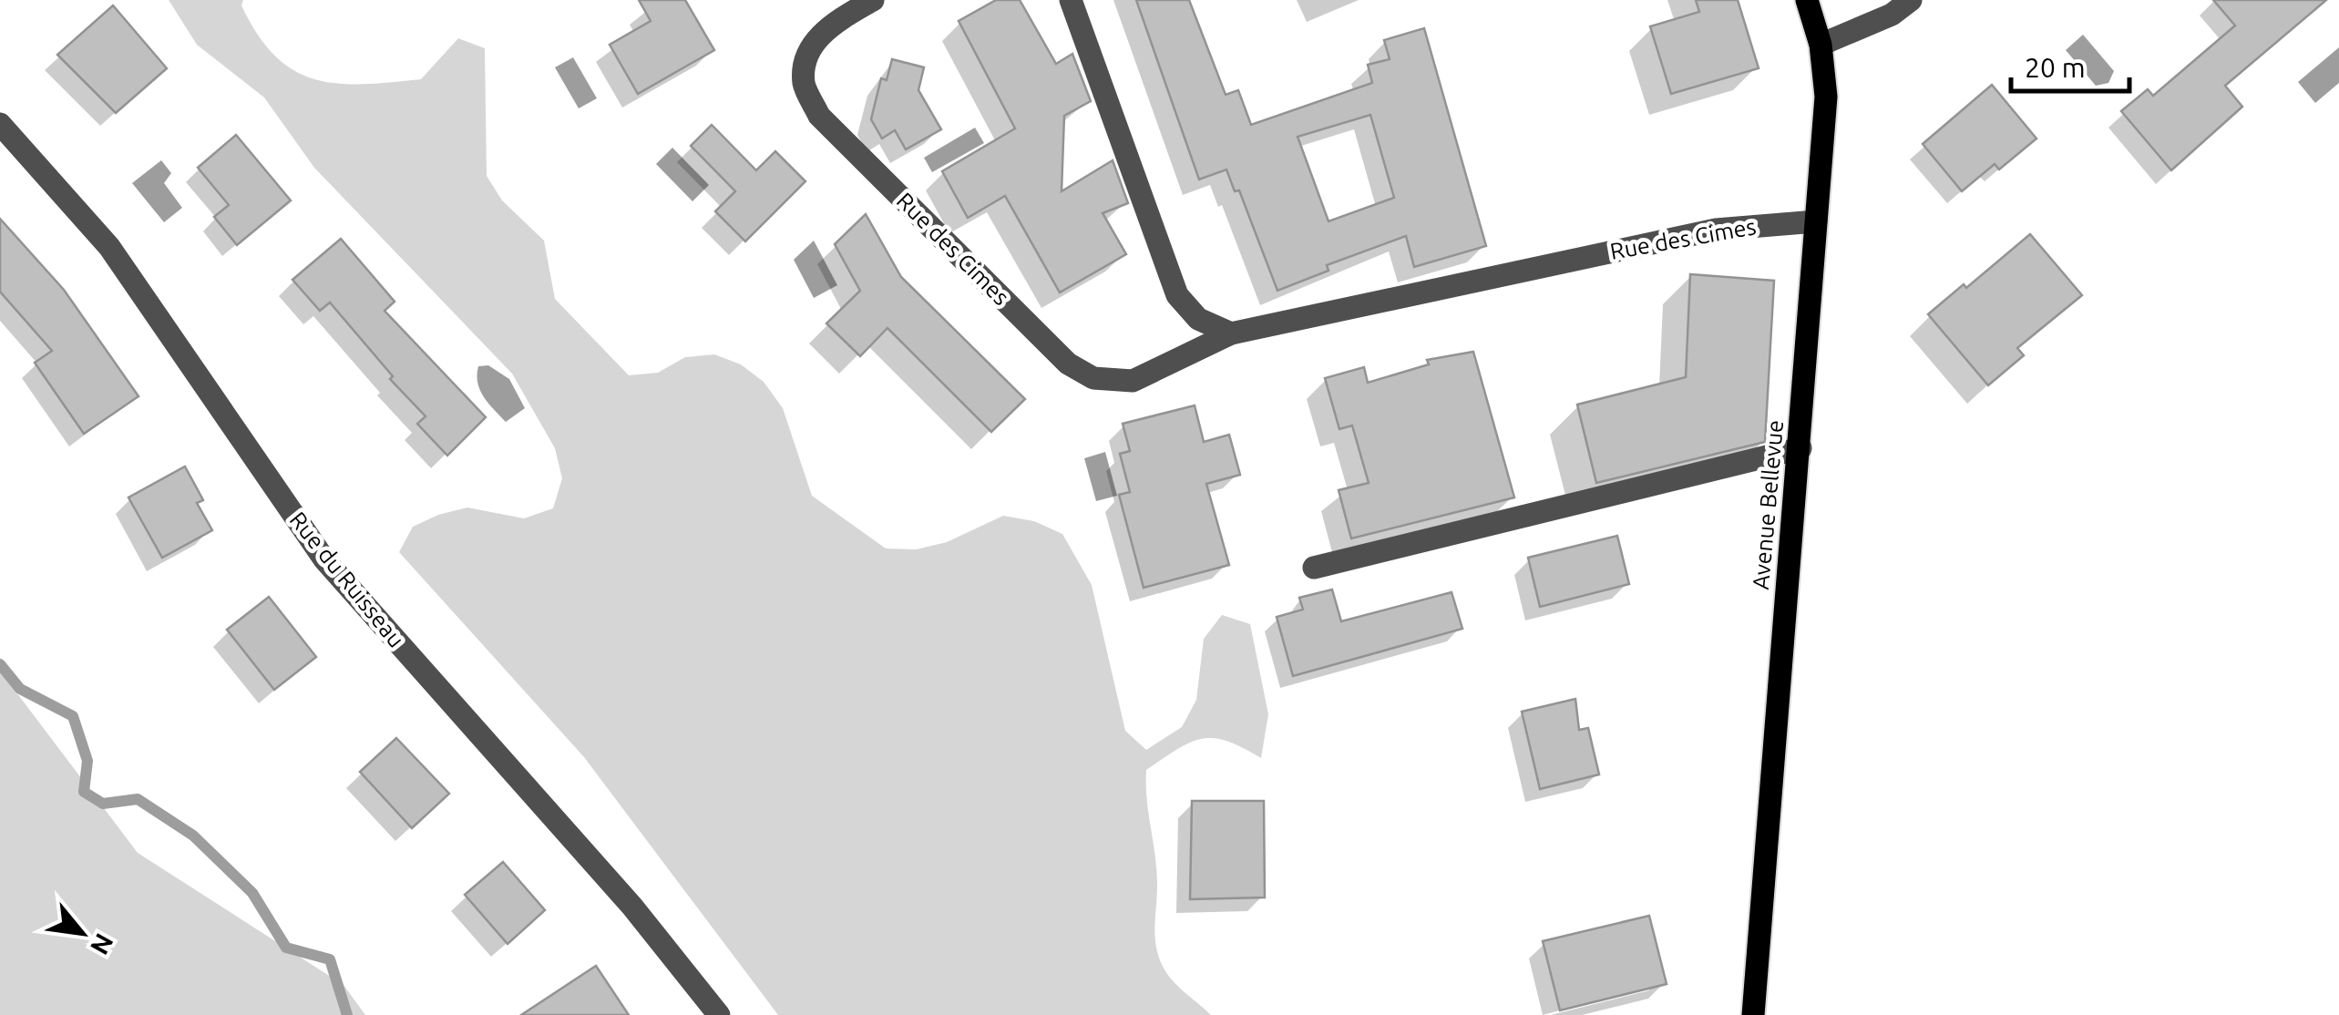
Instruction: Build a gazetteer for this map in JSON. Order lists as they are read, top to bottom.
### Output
{
  "streets": {
    "main road": ["Avenue Bellevue"],
    "street": ["Rue des Cimes", "Rue du Ruisseau"]
  },
  "crossings": [
    ["Rue des Cimes", "Avenue Bellevue"]
  ],
  "scale_bar": "20 m",
  "north": "bottom right"
}
